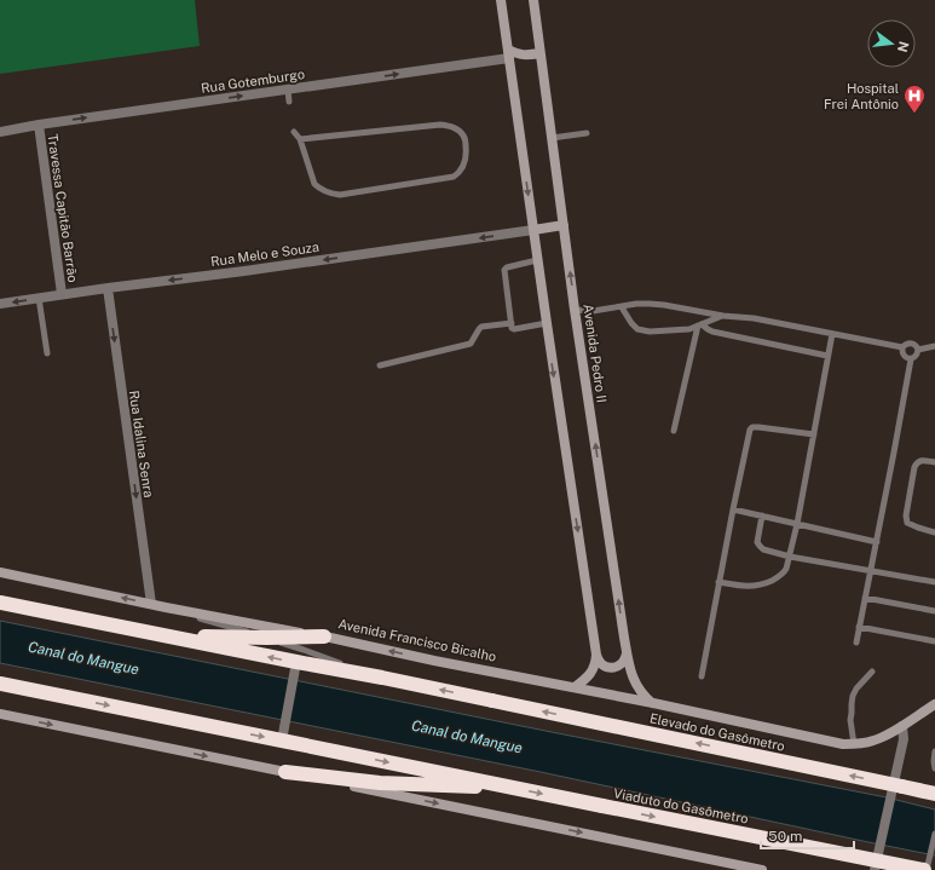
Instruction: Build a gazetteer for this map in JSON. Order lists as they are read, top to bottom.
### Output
{
  "streets": {
    "highway": ["Elevado do Gasômetro", "Viaduto do Gasômetro"],
    "main road": ["Avenida Pedro II", "Avenida Francisco Bicalho"],
    "street": [
      "Rua Gotemburgo",
      "Travessa Capitão Barrão",
      "Rua Melo e Souza",
      "Rua Idalina Senra"
    ]
  },
  "crossings": [
    ["Rua Gotemburgo", "Travessa Capitão Barrão"],
    ["Travessa Capitão Barrão", "Rua Melo e Souza"],
    ["Rua Melo e Souza", "Rua Idalina Senra"],
    ["Avenida Pedro II", "Avenida Francisco Bicalho"],
    ["Rua Idalina Senra", "Avenida Francisco Bicalho"]
  ],
  "one_way": [
    "Rua Gotemburgo",
    "Rua Melo e Souza",
    "Rua Idalina Senra",
    "Avenida Francisco Bicalho",
    "Viaduto do Gasômetro"
  ],
  "water": ["Canal do Mangue"],
  "places": {
    "hospital": ["Hospital Frei Antônio"]
  },
  "scale_bar": "50 m",
  "north": "right"
}
